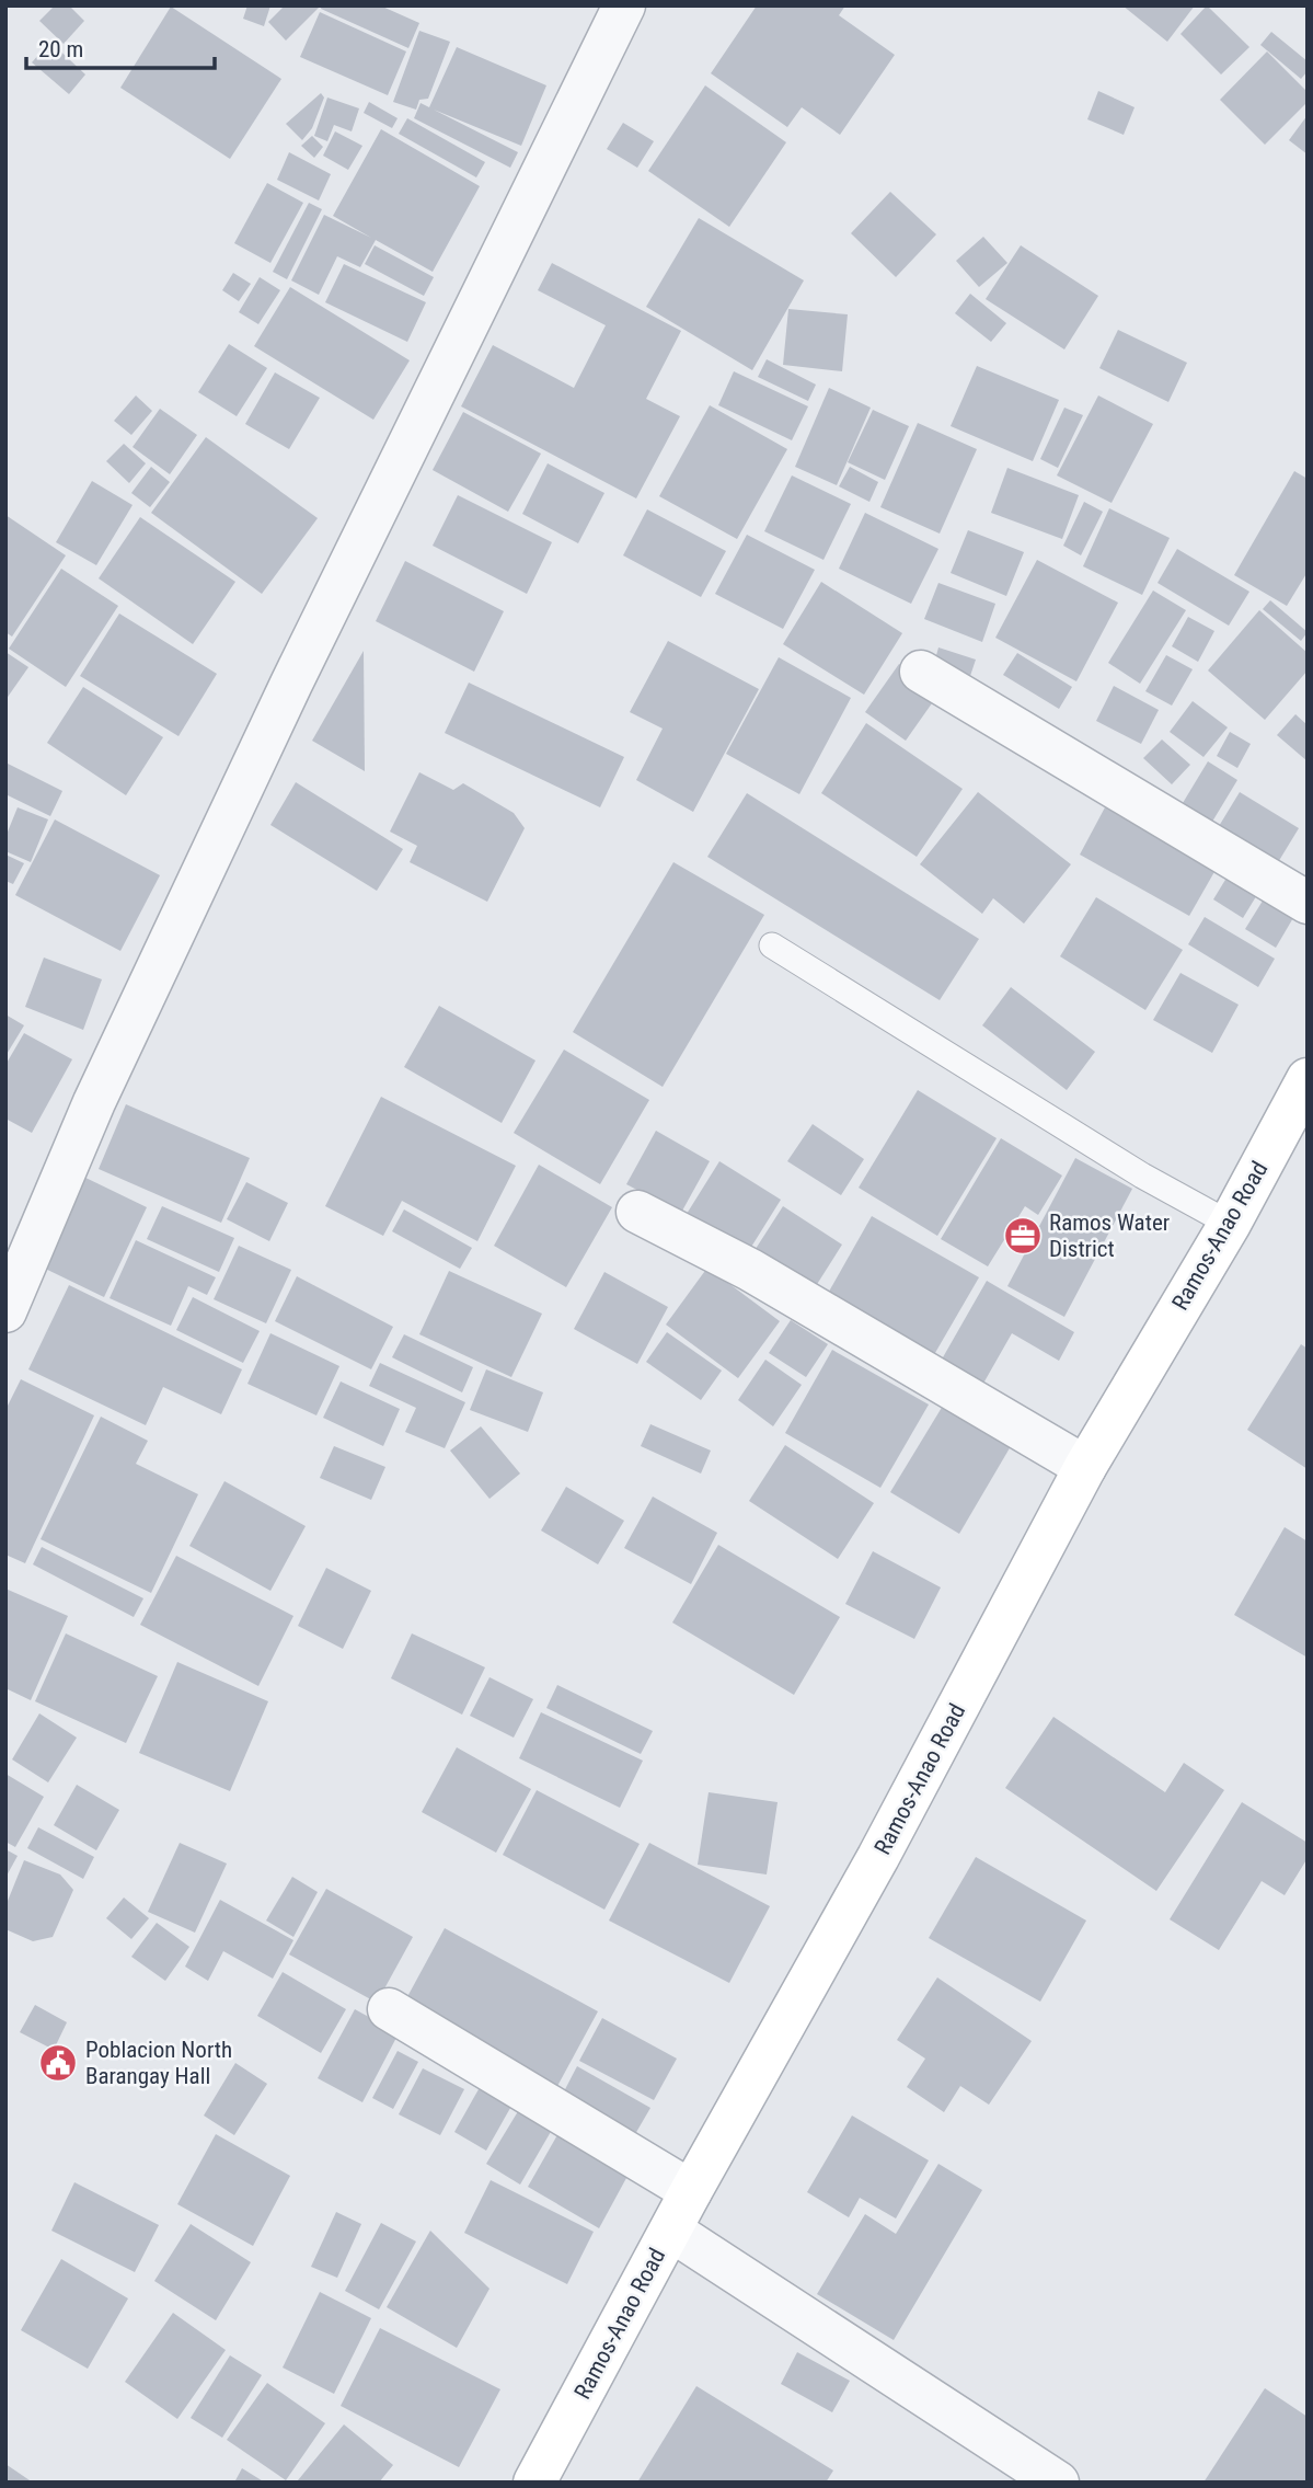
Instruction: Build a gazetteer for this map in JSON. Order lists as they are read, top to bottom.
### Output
{
  "streets": {
    "main road": ["Ramos-Anao Road"]
  },
  "places": {
    "office": ["Ramos Water District"],
    "public building": ["Poblacion North Barangay Hall"]
  },
  "scale_bar": "20 m"
}
